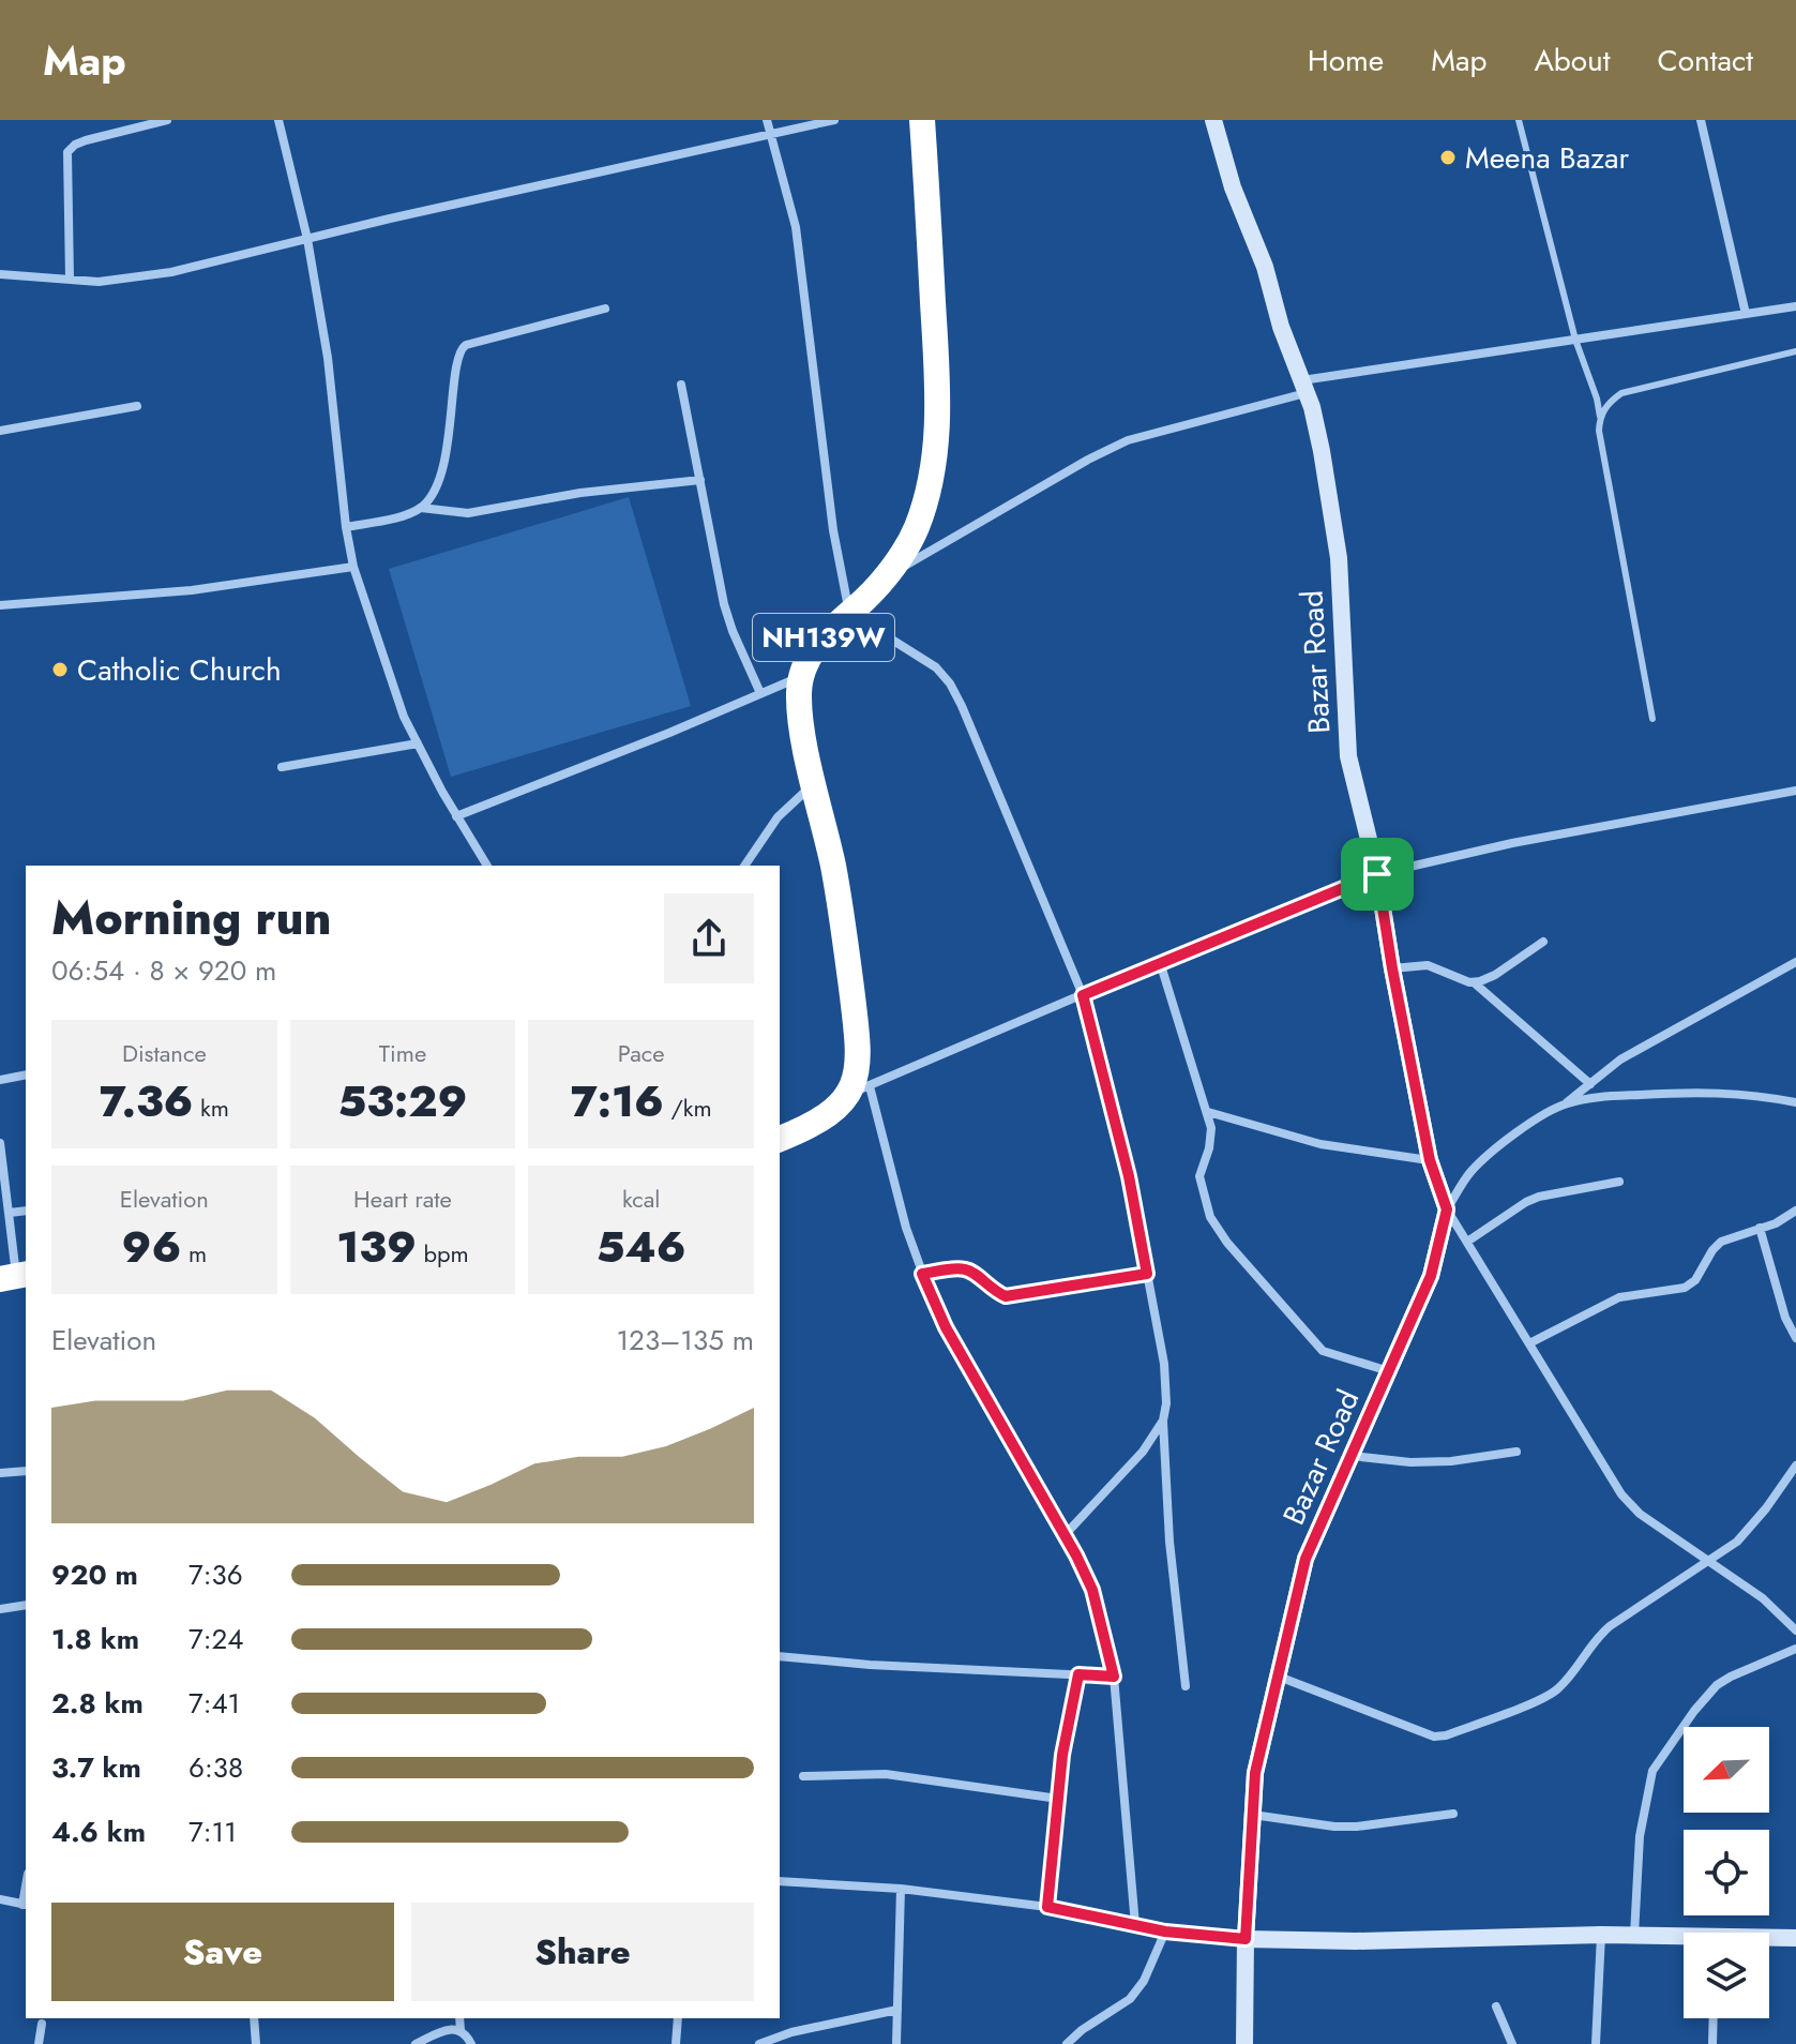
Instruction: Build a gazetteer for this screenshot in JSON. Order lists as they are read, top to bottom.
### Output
{
  "streets": {
    "highway": ["NH139W"],
    "street": ["Bazar Road"]
  },
  "places": ["Meena Bazar", "Catholic Church"],
  "north": "bottom left",
  "page": {
    "header": "Map",
    "nav": [
      "Home",
      "Map",
      "About",
      "Contact"
    ],
    "heading": ["Morning run", "06:54 · 8 × 920 m"],
    "stats": [
      ["Distance", "7.36 km"],
      ["Time", "53:29"],
      ["Pace", "7:16 /km"],
      ["Elevation", "96 m"],
      ["Heart rate", "139 bpm"],
      ["kcal", "546"]
    ],
    "chart": ["Elevation", "123–135 m"],
    "list": [
      {
        "name": "920 m",
        "note": "7:36"
      },
      {
        "name": "1.8 km",
        "note": "7:24"
      },
      {
        "name": "2.8 km",
        "note": "7:41"
      },
      {
        "name": "3.7 km",
        "note": "6:38"
      },
      {
        "name": "4.6 km",
        "note": "7:11"
      }
    ],
    "buttons": ["Save", "Share"]
  }
}
